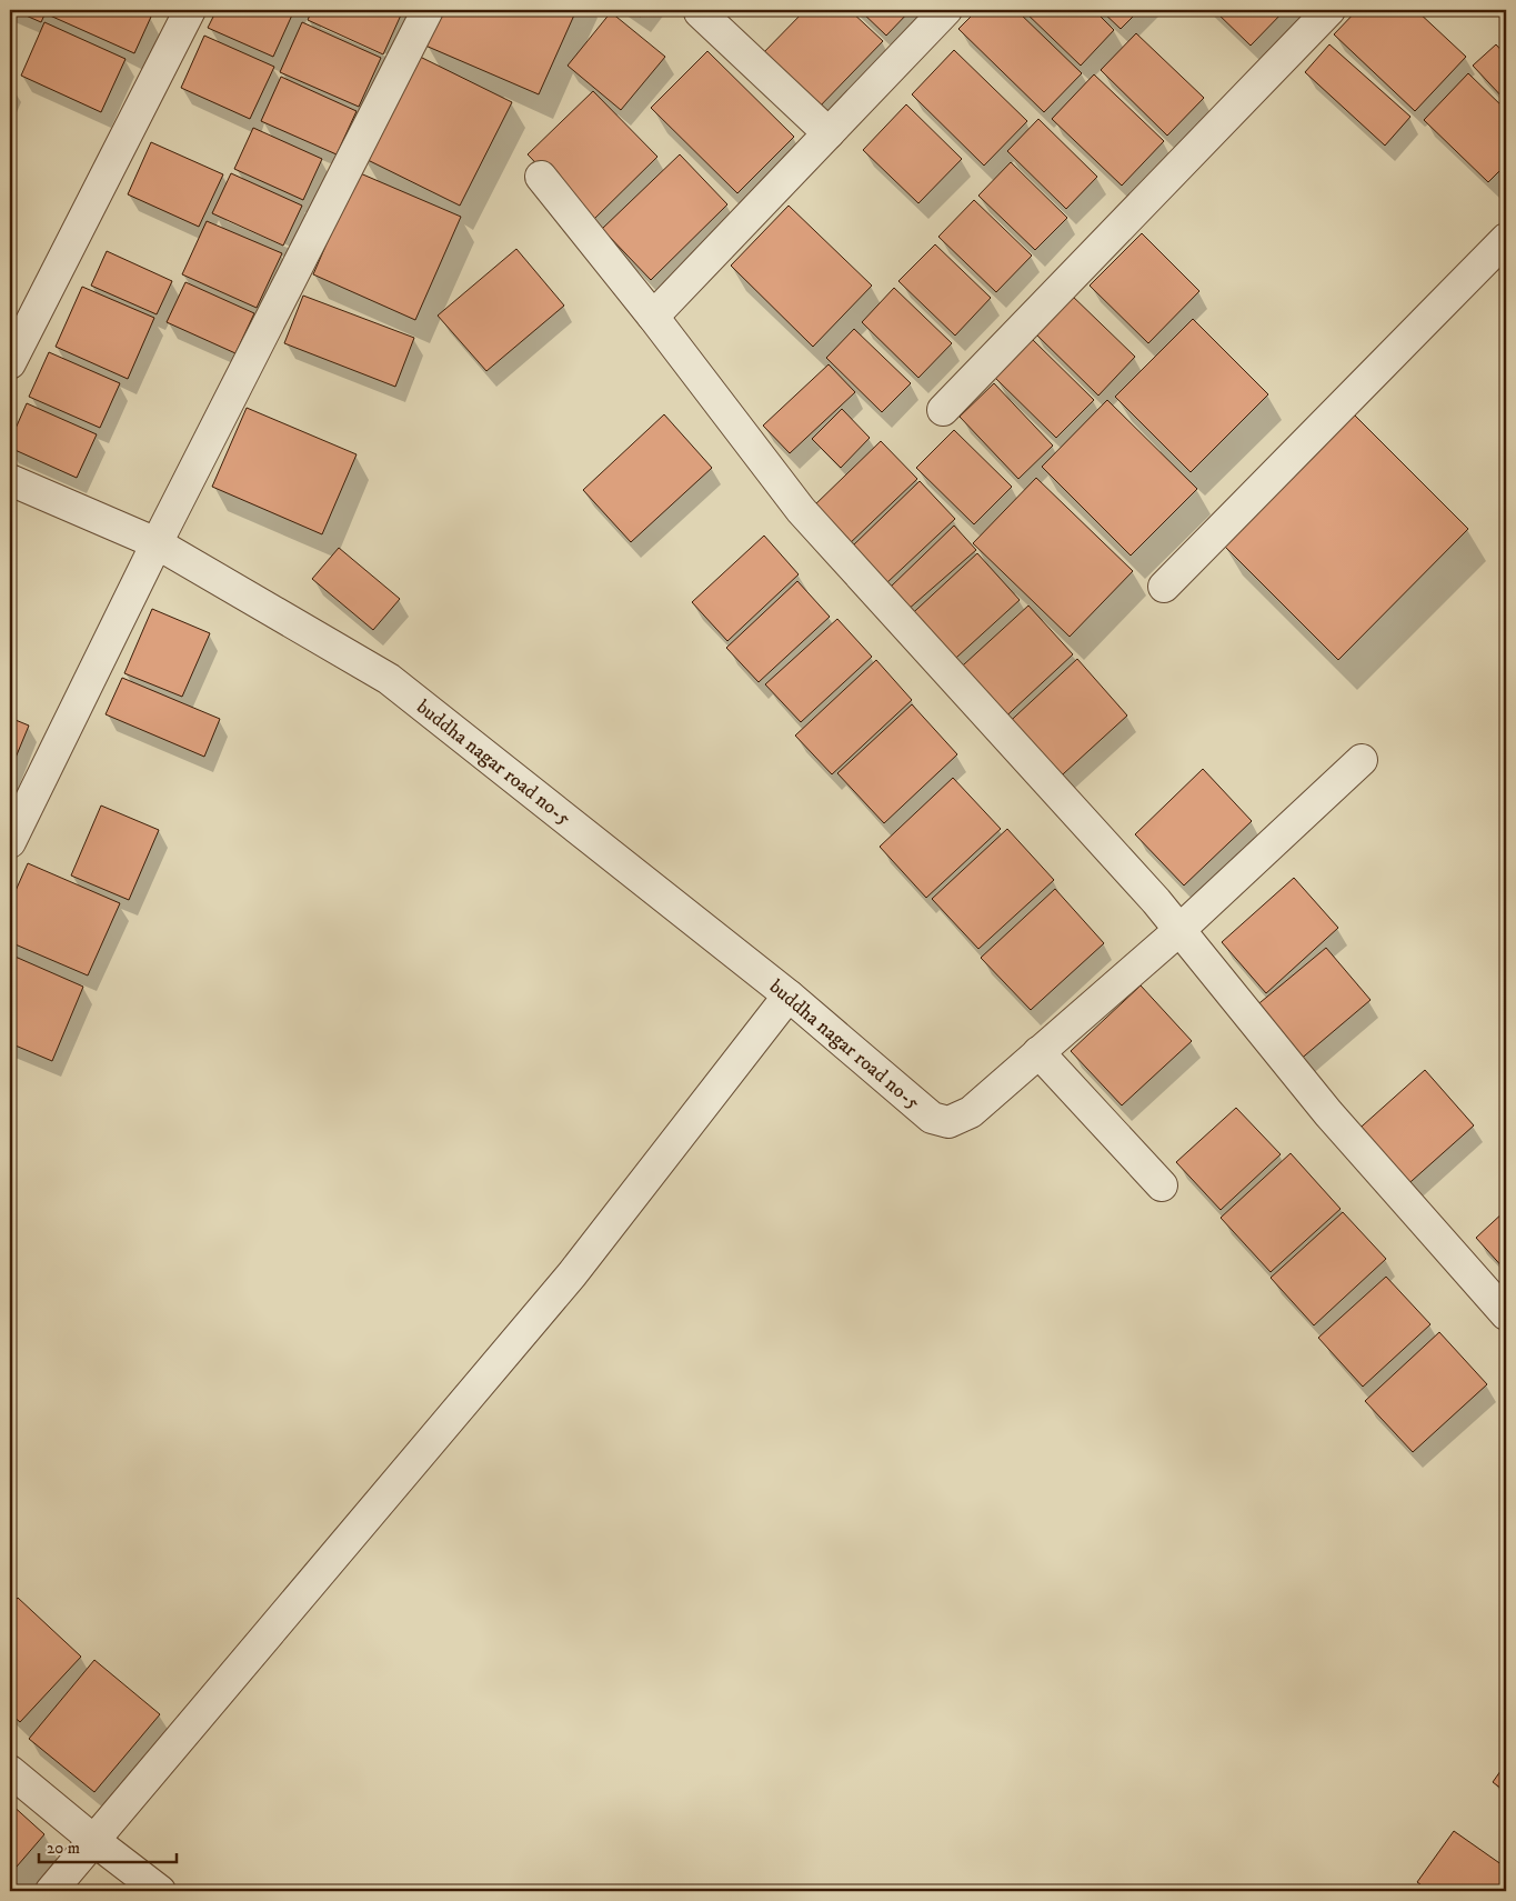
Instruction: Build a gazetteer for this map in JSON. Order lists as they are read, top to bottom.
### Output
{
  "streets": {
    "street": ["buddha nagar road no-5"]
  },
  "scale_bar": "20 m"
}
